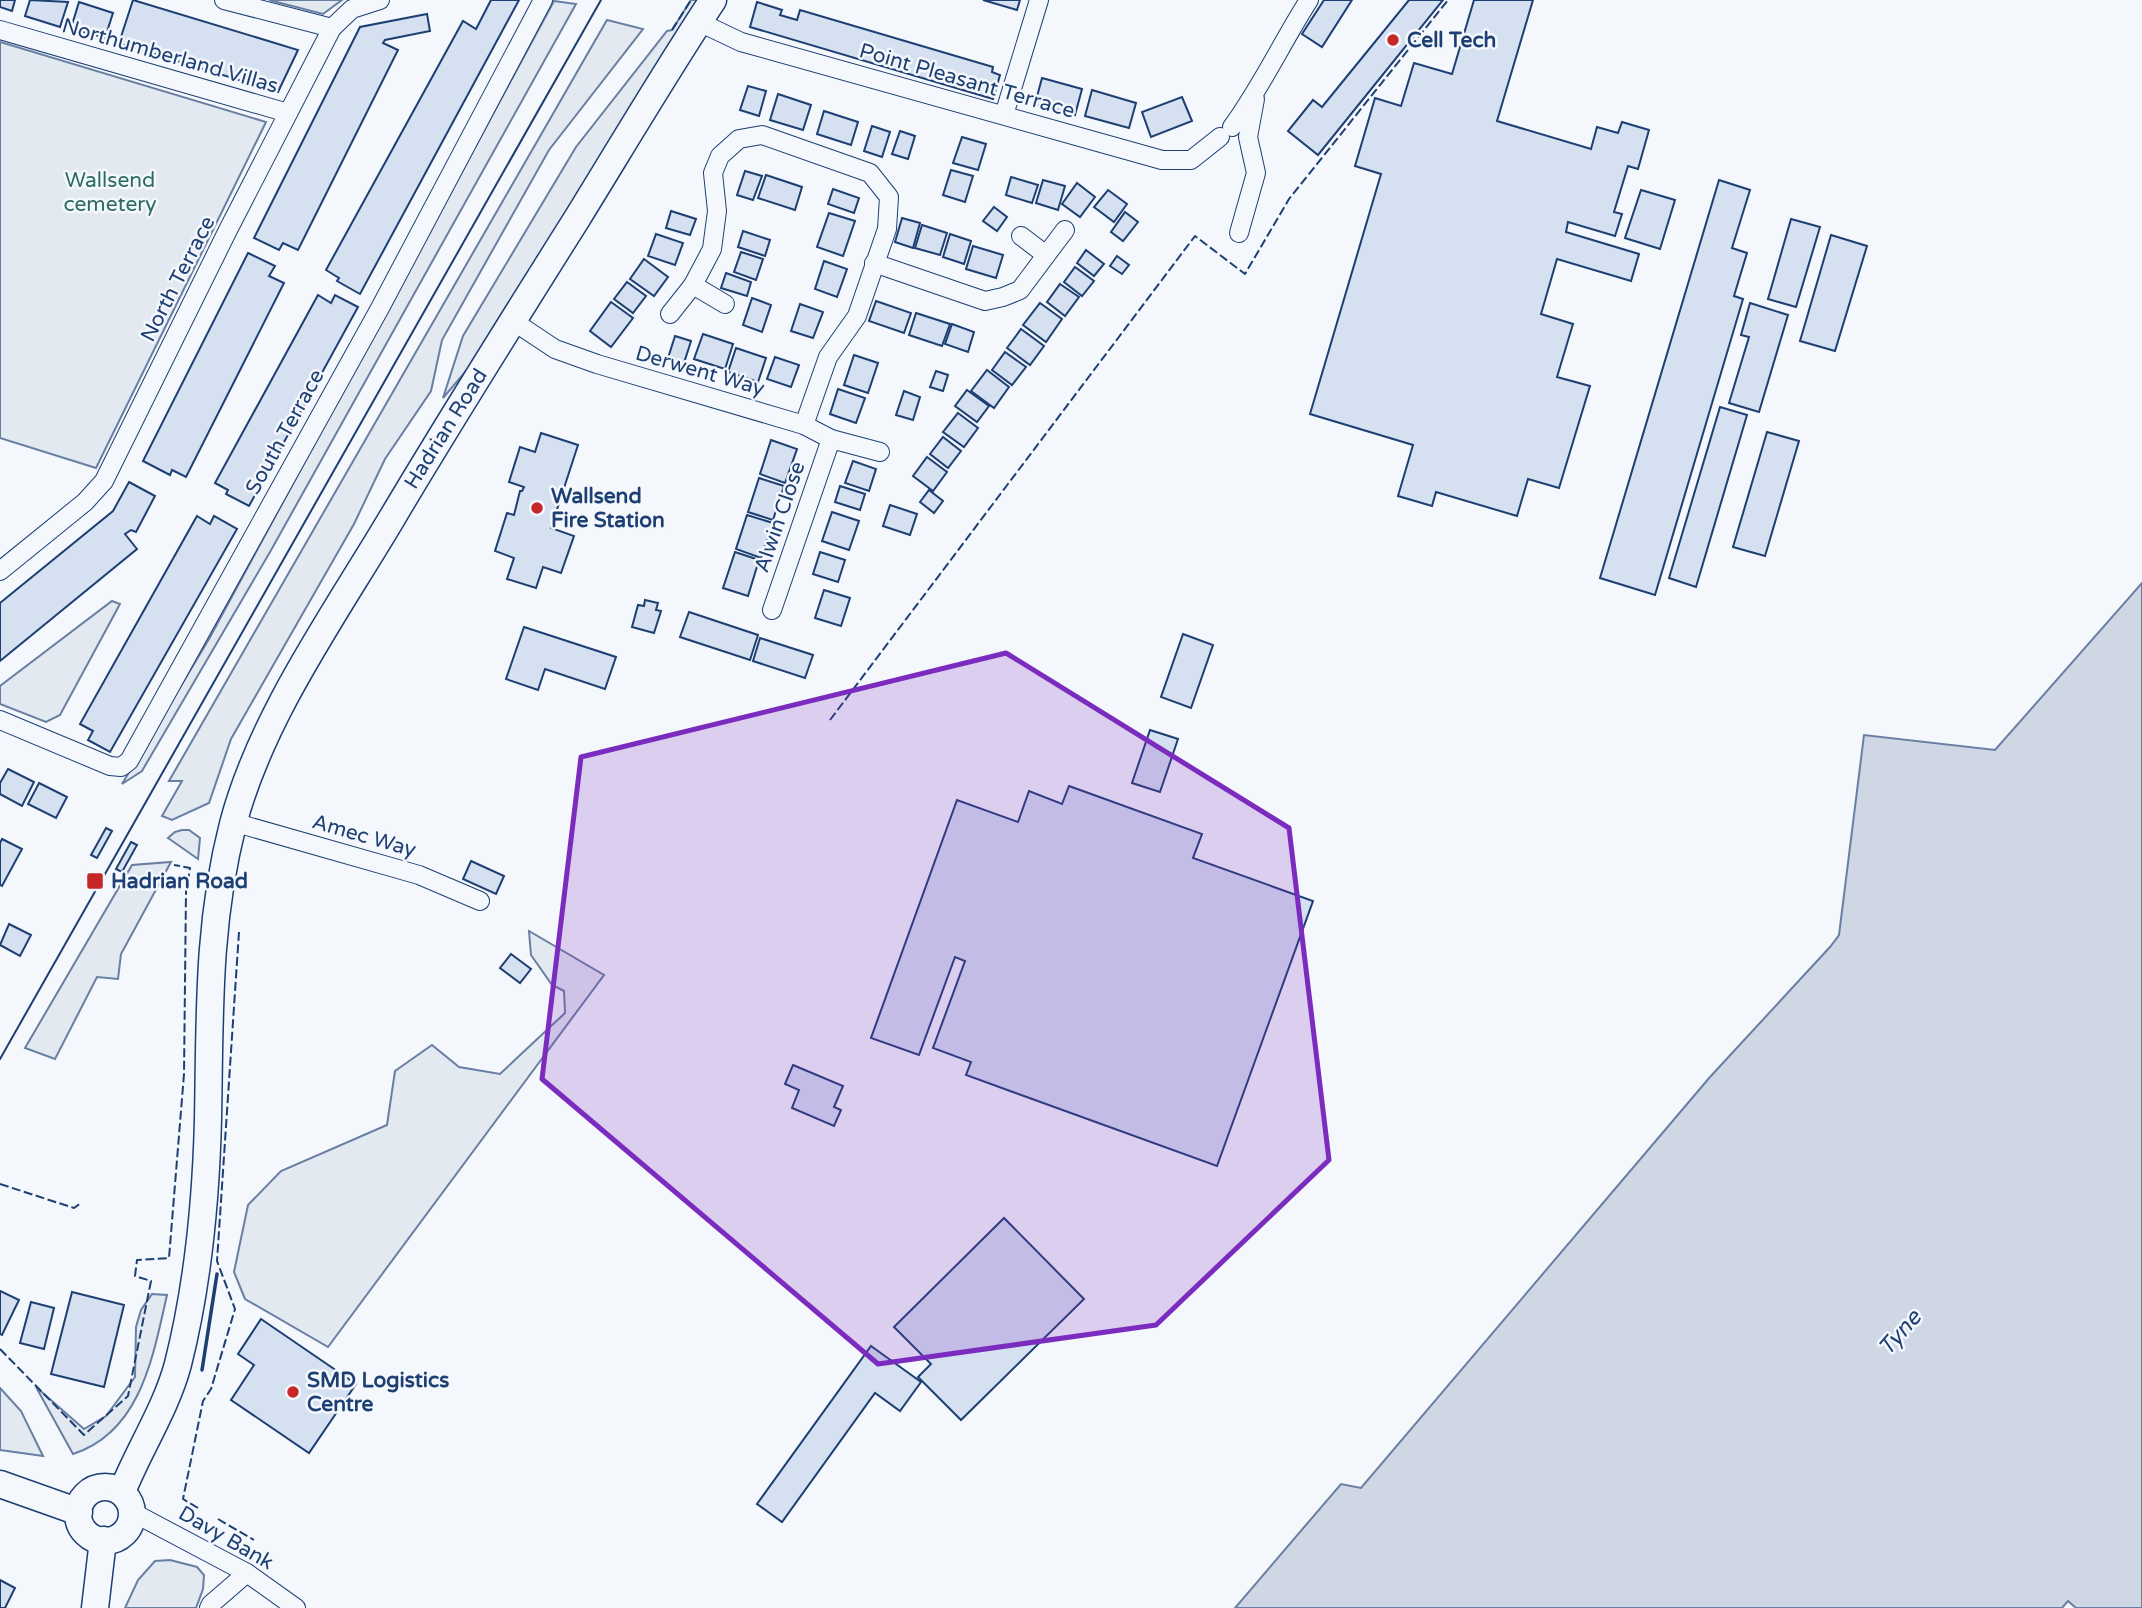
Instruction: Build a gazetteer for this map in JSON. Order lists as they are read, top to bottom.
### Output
{
  "streets": {
    "main road": ["Hadrian Road"],
    "street": [
      "Northumberland Villas",
      "Point Pleasant Terrace",
      "North Terrace",
      "Derwent Way",
      "South Terrace",
      "Alwin Close",
      "Amec Way",
      "Davy Bank"
    ]
  },
  "crossings": [
    ["Northumberland Villas", "North Terrace"],
    ["Point Pleasant Terrace", "Hadrian Road"],
    ["Derwent Way", "Hadrian Road"],
    ["Derwent Way", "Alwin Close"],
    ["Hadrian Road", "Amec Way"],
    ["Hadrian Road", "Davy Bank"]
  ],
  "water": ["Tyne"],
  "parks": ["Wallsend cemetery"],
  "places": {
    "other": ["Cell Tech", "Wallsend Fire Station", "SMD Logistics Centre"],
    "transit": ["Hadrian Road"]
  }
}
